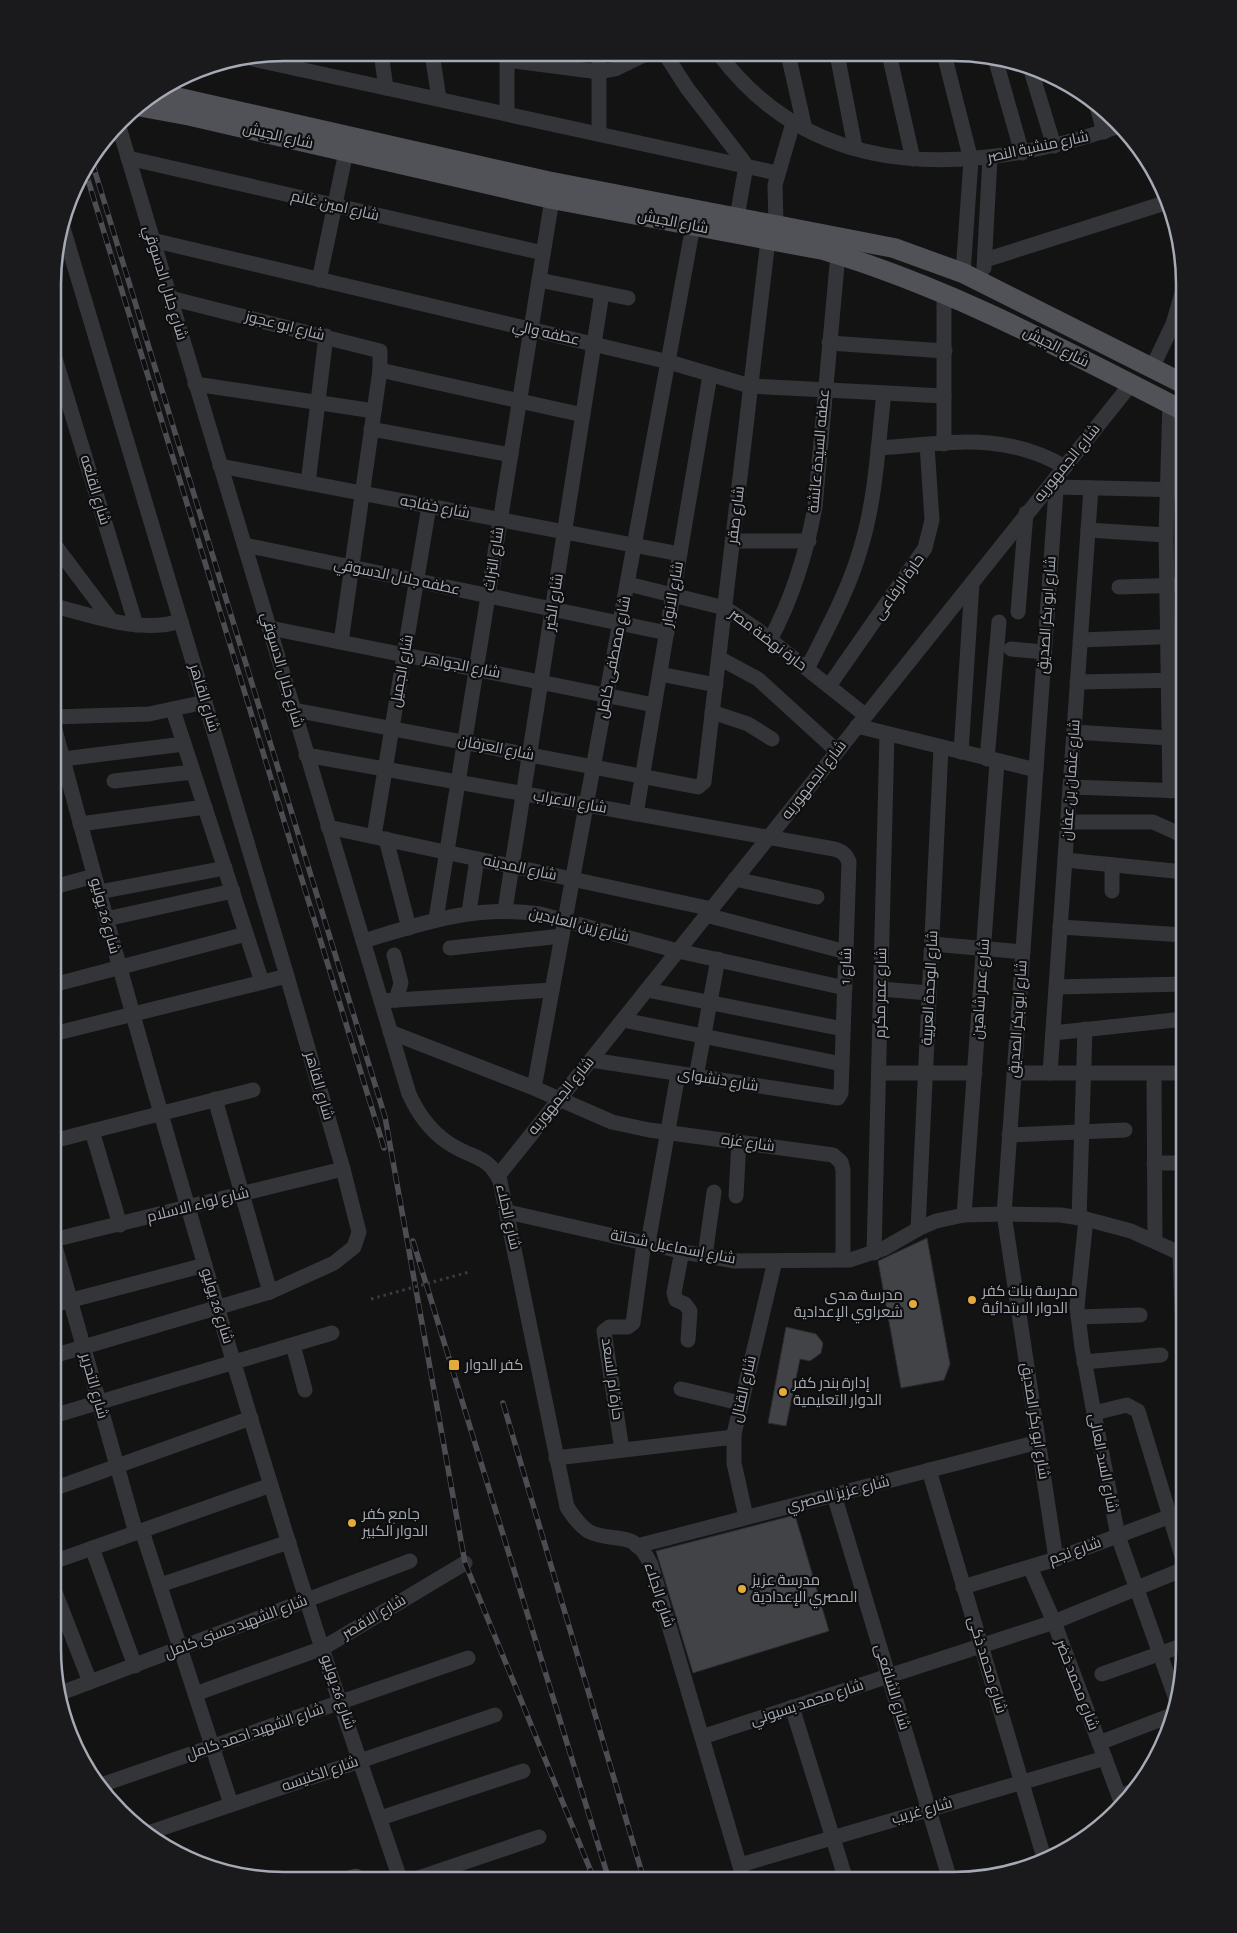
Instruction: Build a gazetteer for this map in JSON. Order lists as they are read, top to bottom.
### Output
{
  "streets": {
    "main road": ["شارع الجيش"],
    "street": [
      "شارع منشية النصر",
      "شارع امين غانم",
      "شارع جلال الدسوقي",
      "شارع ابو عجوز",
      "عطفه والي",
      "عطفه السيدة عائشة",
      "شارع الجمهوريه",
      "شارع القلعه",
      "شارع خفاجه",
      "شارع صقر",
      "شارع التراث",
      "عطفه جلال الدسوقي",
      "حارة الرفاعى",
      "شارع الانوار",
      "شارع الخير",
      "شارع ابو بكر الصديق",
      "حارة نهضة مصر",
      "شارع مصطفى كامل",
      "شارع الجواهر",
      "شارع الجميل",
      "شارع القاهر",
      "شارع العرفان",
      "شارع عثمان بن عفان",
      "شارع الاعراب",
      "شارع المدينه",
      "شارع 26 يوليو",
      "شارع زين العابدين",
      "شارع 1",
      "شارع الوحدة العربية",
      "شارع عمر شاهين",
      "شارع عمر مكرم",
      "شارع دنشواى",
      "شارع غزه",
      "شارع لواء الاسلام",
      "شارع الجلاء",
      "شارع إسماعيل شحاتة",
      "حارة ام السعد",
      "شارع التحرير",
      "شارع القنال",
      "شارع السد العالى",
      "شارع عزيز المصري",
      "شارع نجم",
      "شارع الاقصر",
      "شارع الشهيد حسنى كامل",
      "شارع محمد ذكى",
      "شارع محمد خضر",
      "شارع الشافعى",
      "شارع محمد بسيوني",
      "شارع الشهيد احمد كامل",
      "شارع الكنيسه",
      "شارع غريب"
    ]
  },
  "crossings": [
    ["شارع الجيش", "عطفه السيدة عائشة"],
    ["شارع الجيش", "شارع الجمهوريه"],
    ["شارع الجيش", "شارع صقر"],
    ["شارع الجيش", "شارع التراث"],
    ["شارع الجيش", "شارع مصطفى كامل"],
    ["شارع منشية النصر", "شارع صقر"],
    ["شارع امين غانم", "شارع جلال الدسوقي"],
    ["شارع امين غانم", "شارع التراث"],
    ["شارع جلال الدسوقي", "شارع ابو عجوز"],
    ["شارع جلال الدسوقي", "عطفه والي"],
    ["شارع جلال الدسوقي", "شارع الجمهوريه"],
    ["شارع جلال الدسوقي", "شارع خفاجه"],
    ["شارع جلال الدسوقي", "عطفه جلال الدسوقي"],
    ["شارع جلال الدسوقي", "شارع الجواهر"],
    ["شارع جلال الدسوقي", "شارع العرفان"],
    ["شارع جلال الدسوقي", "شارع الاعراب"],
    ["شارع جلال الدسوقي", "شارع المدينه"],
    ["شارع جلال الدسوقي", "شارع زين العابدين"],
    ["شارع جلال الدسوقي", "شارع غزه"],
    ["شارع جلال الدسوقي", "شارع الجلاء"],
    ["عطفه والي", "عطفه السيدة عائشة"],
    ["عطفه والي", "شارع صقر"],
    ["عطفه والي", "شارع التراث"],
    ["عطفه والي", "شارع الانوار"],
    ["عطفه والي", "شارع الخير"],
    ["عطفه والي", "شارع مصطفى كامل"],
    ["عطفه السيدة عائشة", "حارة نهضة مصر"],
    ["شارع الجمهوريه", "شارع ابو بكر الصديق"],
    ["شارع الجمهوريه", "حارة نهضة مصر"],
    ["شارع الجمهوريه", "شارع الاعراب"],
    ["شارع الجمهوريه", "شارع المدينه"],
    ["شارع الجمهوريه", "شارع زين العابدين"],
    ["شارع الجمهوريه", "شارع دنشواى"],
    ["شارع الجمهوريه", "شارع غزه"],
    ["شارع الجمهوريه", "شارع الجلاء"],
    ["شارع خفاجه", "شارع التراث"],
    ["شارع خفاجه", "شارع الانوار"],
    ["شارع خفاجه", "شارع الخير"],
    ["شارع خفاجه", "شارع مصطفى كامل"],
    ["شارع خفاجه", "شارع الجميل"],
    ["شارع صقر", "حارة نهضة مصر"],
    ["شارع صقر", "شارع العرفان"],
    ["شارع التراث", "عطفه جلال الدسوقي"],
    ["شارع التراث", "شارع الجواهر"],
    ["شارع التراث", "شارع العرفان"],
    ["شارع التراث", "شارع الاعراب"],
    ["شارع التراث", "شارع المدينه"],
    ["شارع التراث", "شارع زين العابدين"],
    ["عطفه جلال الدسوقي", "شارع الانوار"],
    ["عطفه جلال الدسوقي", "شارع الخير"],
    ["عطفه جلال الدسوقي", "شارع مصطفى كامل"],
    ["عطفه جلال الدسوقي", "شارع الجميل"],
    ["حارة الرفاعى", "حارة نهضة مصر"],
    ["شارع الانوار", "حارة نهضة مصر"],
    ["شارع الانوار", "شارع الجواهر"],
    ["شارع الانوار", "شارع العرفان"],
    ["شارع الانوار", "شارع الاعراب"],
    ["شارع الخير", "شارع الجواهر"],
    ["شارع الخير", "شارع العرفان"],
    ["شارع الخير", "شارع الاعراب"],
    ["شارع الخير", "شارع المدينه"],
    ["شارع الخير", "شارع زين العابدين"],
    ["شارع ابو بكر الصديق", "شارع إسماعيل شحاتة"],
    ["شارع ابو بكر الصديق", "شارع عزيز المصري"],
    ["شارع ابو بكر الصديق", "شارع نجم"],
    ["حارة نهضة مصر", "شارع مصطفى كامل"],
    ["شارع مصطفى كامل", "شارع الجواهر"],
    ["شارع مصطفى كامل", "شارع العرفان"],
    ["شارع مصطفى كامل", "شارع الاعراب"],
    ["شارع مصطفى كامل", "شارع المدينه"],
    ["شارع مصطفى كامل", "شارع زين العابدين"],
    ["شارع مصطفى كامل", "شارع غزه"],
    ["شارع الجواهر", "شارع الجميل"],
    ["شارع الجميل", "شارع العرفان"],
    ["شارع الجميل", "شارع الاعراب"],
    ["شارع الجميل", "شارع المدينه"],
    ["شارع الجميل", "شارع زين العابدين"],
    ["شارع القاهر", "شارع 26 يوليو"],
    ["شارع القاهر", "شارع لواء الاسلام"],
    ["شارع القاهر", "شارع التحرير"],
    ["شارع الاعراب", "شارع 1"],
    ["شارع المدينه", "شارع 1"],
    ["شارع 26 يوليو", "شارع لواء الاسلام"],
    ["شارع 26 يوليو", "شارع الاقصر"],
    ["شارع 26 يوليو", "شارع الشهيد حسنى كامل"],
    ["شارع 26 يوليو", "شارع الشهيد احمد كامل"],
    ["شارع 26 يوليو", "شارع الكنيسه"],
    ["شارع زين العابدين", "شارع 1"],
    ["شارع 1", "شارع دنشواى"],
    ["شارع الوحدة العربية", "شارع إسماعيل شحاتة"],
    ["شارع عمر شاهين", "شارع إسماعيل شحاتة"],
    ["شارع عمر مكرم", "شارع إسماعيل شحاتة"],
    ["شارع غزه", "شارع إسماعيل شحاتة"],
    ["شارع الجلاء", "شارع إسماعيل شحاتة"],
    ["شارع الجلاء", "شارع عزيز المصري"],
    ["شارع الجلاء", "شارع محمد بسيوني"],
    ["شارع الجلاء", "شارع غريب"],
    ["شارع إسماعيل شحاتة", "حارة ام السعد"],
    ["شارع إسماعيل شحاتة", "شارع القنال"],
    ["شارع إسماعيل شحاتة", "شارع السد العالى"],
    ["شارع التحرير", "شارع الاقصر"],
    ["شارع التحرير", "شارع الشهيد حسنى كامل"],
    ["شارع التحرير", "شارع الشهيد احمد كامل"],
    ["شارع التحرير", "شارع الكنيسه"],
    ["شارع القنال", "شارع عزيز المصري"],
    ["شارع السد العالى", "شارع نجم"],
    ["شارع السد العالى", "شارع محمد بسيوني"],
    ["شارع عزيز المصري", "شارع محمد ذكى"],
    ["شارع عزيز المصري", "شارع الشافعى"],
    ["شارع نجم", "شارع محمد ذكى"],
    ["شارع نجم", "شارع محمد خضر"],
    ["شارع محمد ذكى", "شارع محمد بسيوني"],
    ["شارع محمد ذكى", "شارع غريب"],
    ["شارع محمد خضر", "شارع محمد بسيوني"],
    ["شارع محمد خضر", "شارع غريب"],
    ["شارع الشافعى", "شارع محمد بسيوني"],
    ["شارع الشافعى", "شارع غريب"]
  ],
  "places": {
    "other": [
      "مدرسة بنات كفر الدوار الابتدائية",
      "مدرسة هدى شعراوي الإعدادية",
      "إدارة بندر كفر الدوار التعليمية",
      "جامع كفر الدوار الكبير",
      "مدرسة عزيز المصري الإعدادية"
    ],
    "transit": ["كفر الدوار"]
  }
}
